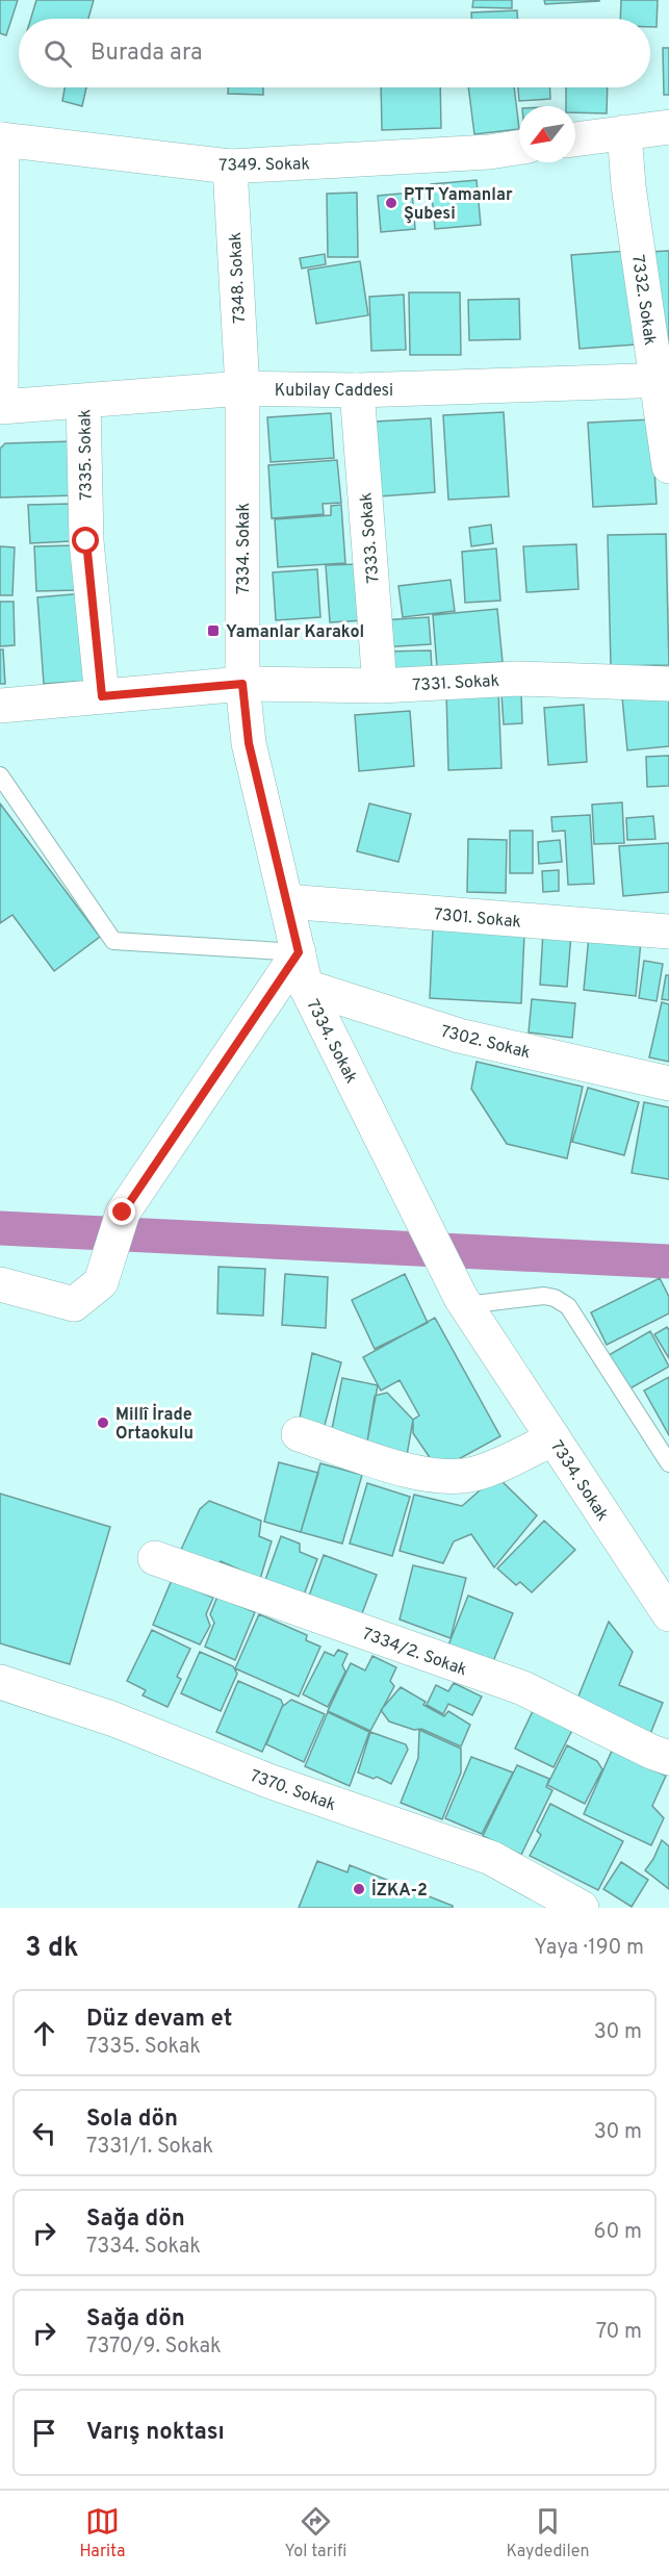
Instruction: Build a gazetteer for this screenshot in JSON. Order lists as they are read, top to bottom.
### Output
{
  "streets": {
    "street": [
      "7349. Sokak",
      "7348. Sokak",
      "7332. Sokak",
      "Kubilay Caddesi",
      "7335. Sokak",
      "7333. Sokak",
      "7334. Sokak",
      "7331. Sokak",
      "7301. Sokak",
      "7302. Sokak",
      "7334/2. Sokak",
      "7370. Sokak"
    ]
  },
  "crossings": [
    ["7349. Sokak", "7348. Sokak"],
    ["7348. Sokak", "Kubilay Caddesi"],
    ["7348. Sokak", "7334. Sokak"],
    ["7332. Sokak", "Kubilay Caddesi"],
    ["Kubilay Caddesi", "7335. Sokak"],
    ["Kubilay Caddesi", "7333. Sokak"],
    ["Kubilay Caddesi", "7334. Sokak"],
    ["7335. Sokak", "7331. Sokak"],
    ["7333. Sokak", "7331. Sokak"],
    ["7334. Sokak", "7331. Sokak"],
    ["7334. Sokak", "7301. Sokak"],
    ["7334. Sokak", "7302. Sokak"]
  ],
  "places": {
    "other": ["PTT Yamanlar Şubesi", "Millî İrade Ortaokulu", "İZKA-2"],
    "transit": ["Yamanlar Karakol"]
  },
  "north": "bottom left",
  "page": {
    "search": "Burada ara",
    "heading": ["3 dk", "Yaya · 190 m"],
    "list": [
      ["Düz devam et", "7335. Sokak", "30 m"],
      ["Sola dön", "7331/1. Sokak", "30 m"],
      ["Sağa dön", "7334. Sokak", "60 m"],
      ["Sağa dön", "7370/9. Sokak", "70 m"],
      "Varış noktası"
    ],
    "nav": ["Harita", "Yol tarifi", "Kaydedilen"]
  }
}
